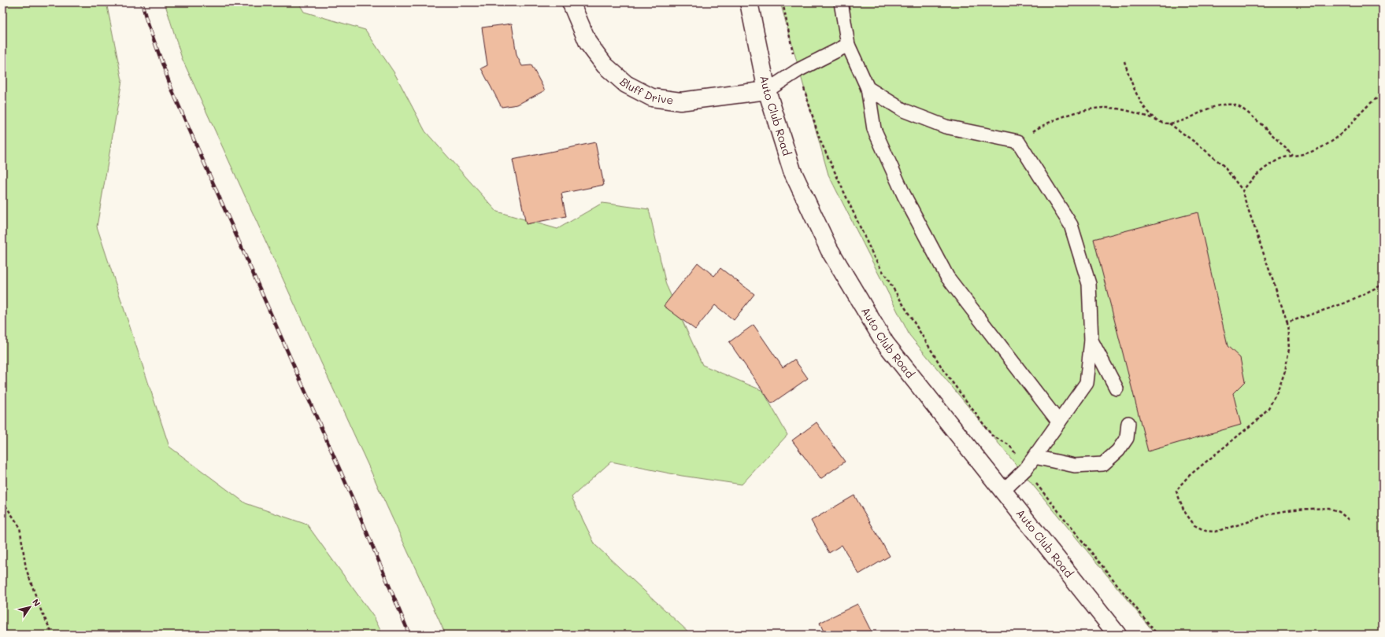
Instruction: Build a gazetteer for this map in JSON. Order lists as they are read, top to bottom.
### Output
{
  "streets": {
    "street": ["Bluff Drive", "Auto Club Road"]
  },
  "crossings": [
    ["Bluff Drive", "Auto Club Road"]
  ],
  "north": "top right"
}
